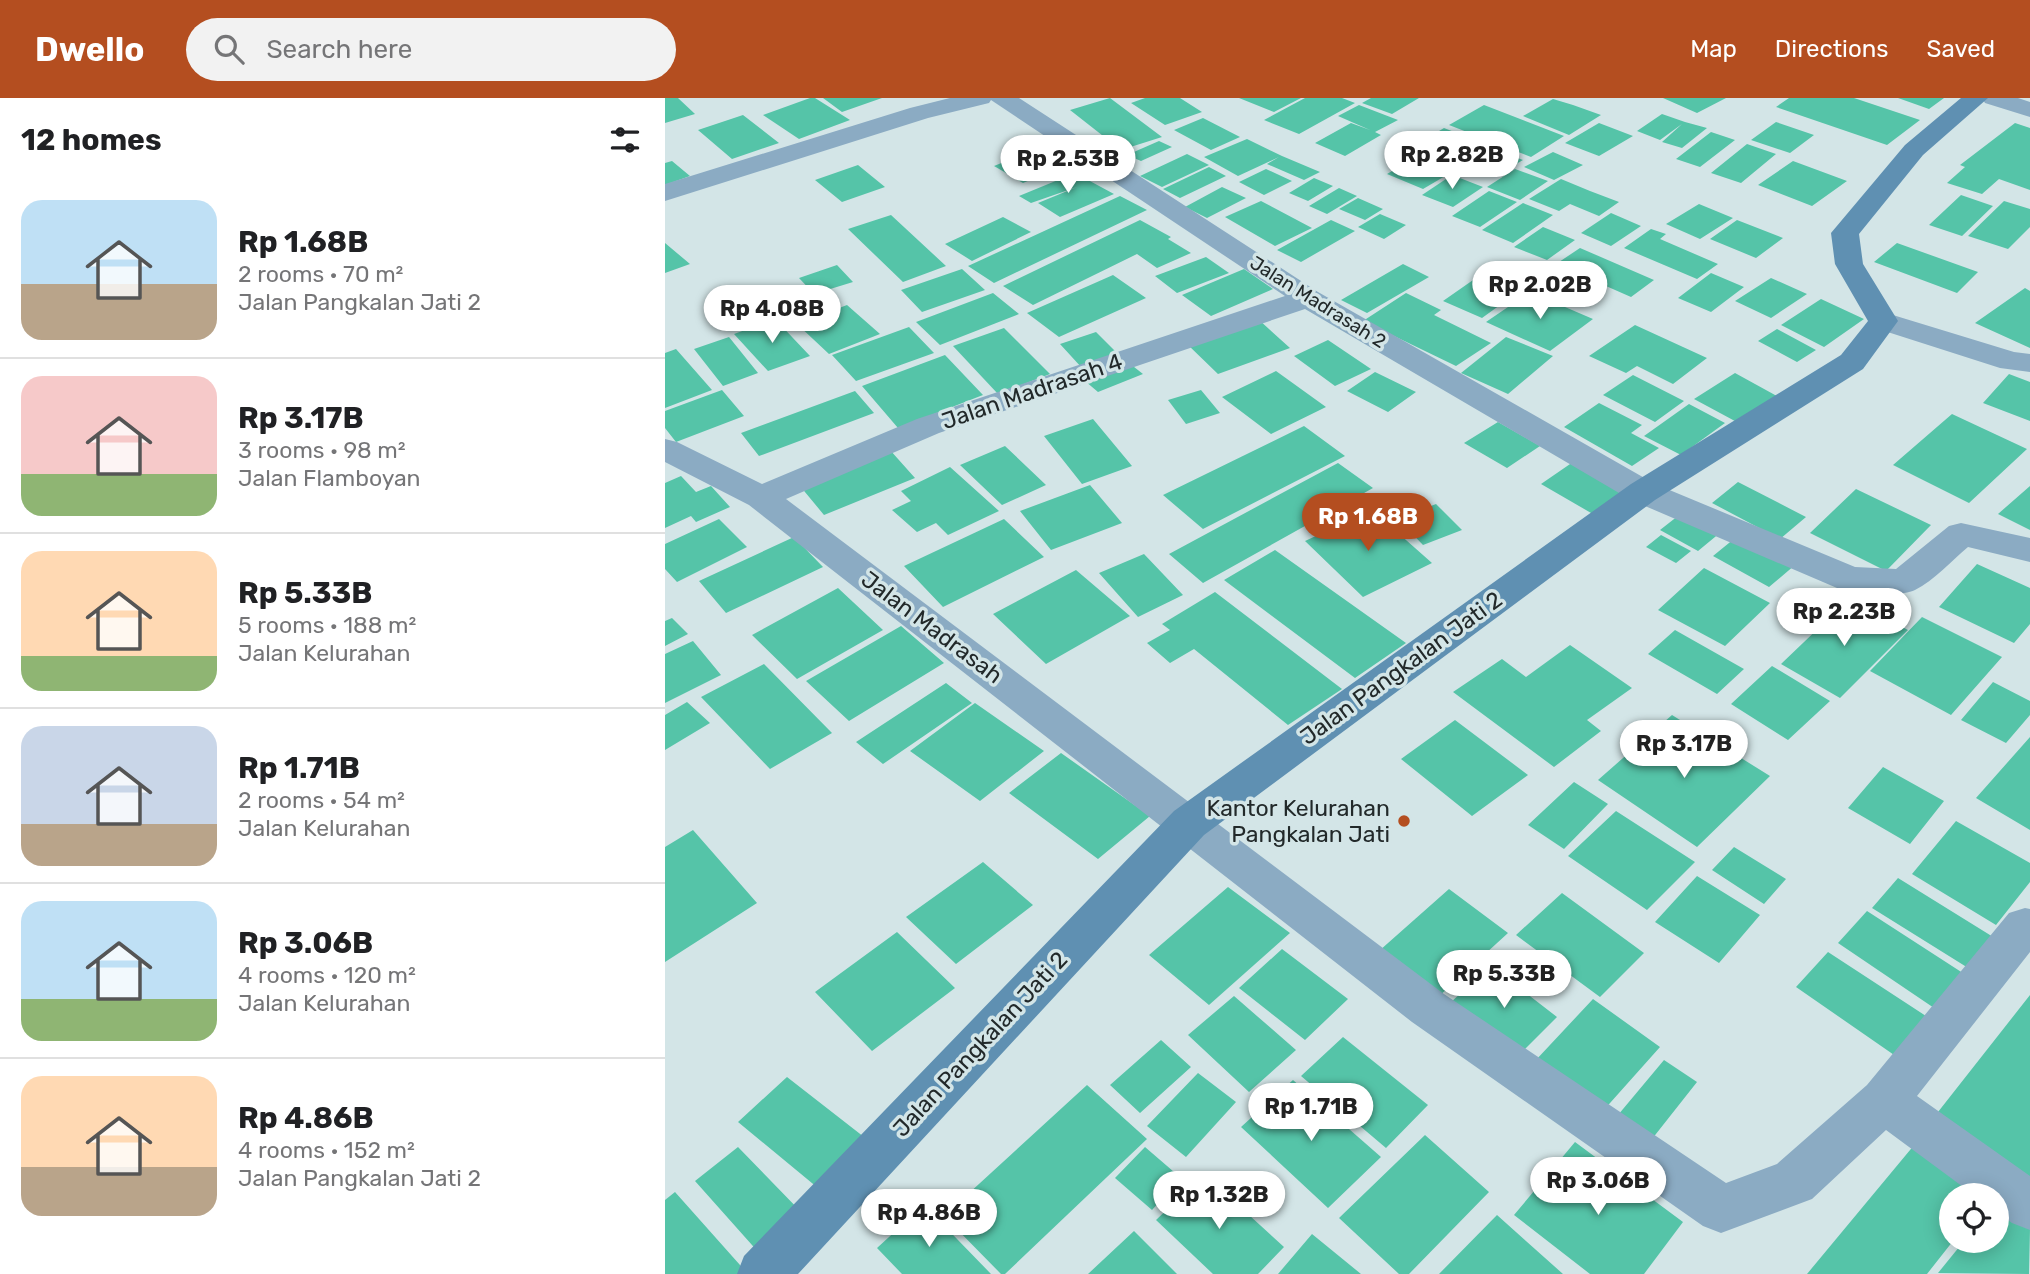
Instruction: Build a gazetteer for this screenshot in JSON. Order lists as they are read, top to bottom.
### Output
{
  "streets": {
    "street": [
      "Jalan Madrasah 2",
      "Jalan Madrasah 4",
      "Jalan Madrasah",
      "Jalan Pangkalan Jati 2"
    ]
  },
  "crossings": [
    ["Jalan Madrasah 2", "Jalan Madrasah 4"],
    ["Jalan Madrasah 2", "Jalan Pangkalan Jati 2"],
    ["Jalan Madrasah 4", "Jalan Madrasah"],
    ["Jalan Madrasah", "Jalan Pangkalan Jati 2"]
  ],
  "places": ["Kantor Kelurahan Pangkalan Jati"],
  "page": {
    "header": "Dwello",
    "search": "Search here",
    "nav": ["Map", "Directions", "Saved"],
    "heading": "12 homes",
    "price": [
      "Rp 2.82B",
      "Rp 2.53B",
      "Rp 2.02B",
      "Rp 4.08B",
      "Rp 1.68B",
      "Rp 2.23B",
      "Rp 3.17B",
      "Rp 5.33B",
      "Rp 1.71B",
      "Rp 3.06B",
      "Rp 1.32B",
      "Rp 4.86B"
    ],
    "list": [
      {
        "name": "Rp 1.68B",
        "note": "2 rooms · 70 m² · Jalan Pangkalan Jati 2"
      },
      {
        "name": "Rp 3.17B",
        "note": "3 rooms · 98 m² · Jalan Flamboyan"
      },
      {
        "name": "Rp 5.33B",
        "note": "5 rooms · 188 m² · Jalan Kelurahan"
      },
      {
        "name": "Rp 1.71B",
        "note": "2 rooms · 54 m² · Jalan Kelurahan"
      },
      {
        "name": "Rp 3.06B",
        "note": "4 rooms · 120 m² · Jalan Kelurahan"
      },
      {
        "name": "Rp 4.86B",
        "note": "4 rooms · 152 m² · Jalan Pangkalan Jati 2"
      }
    ]
  }
}
